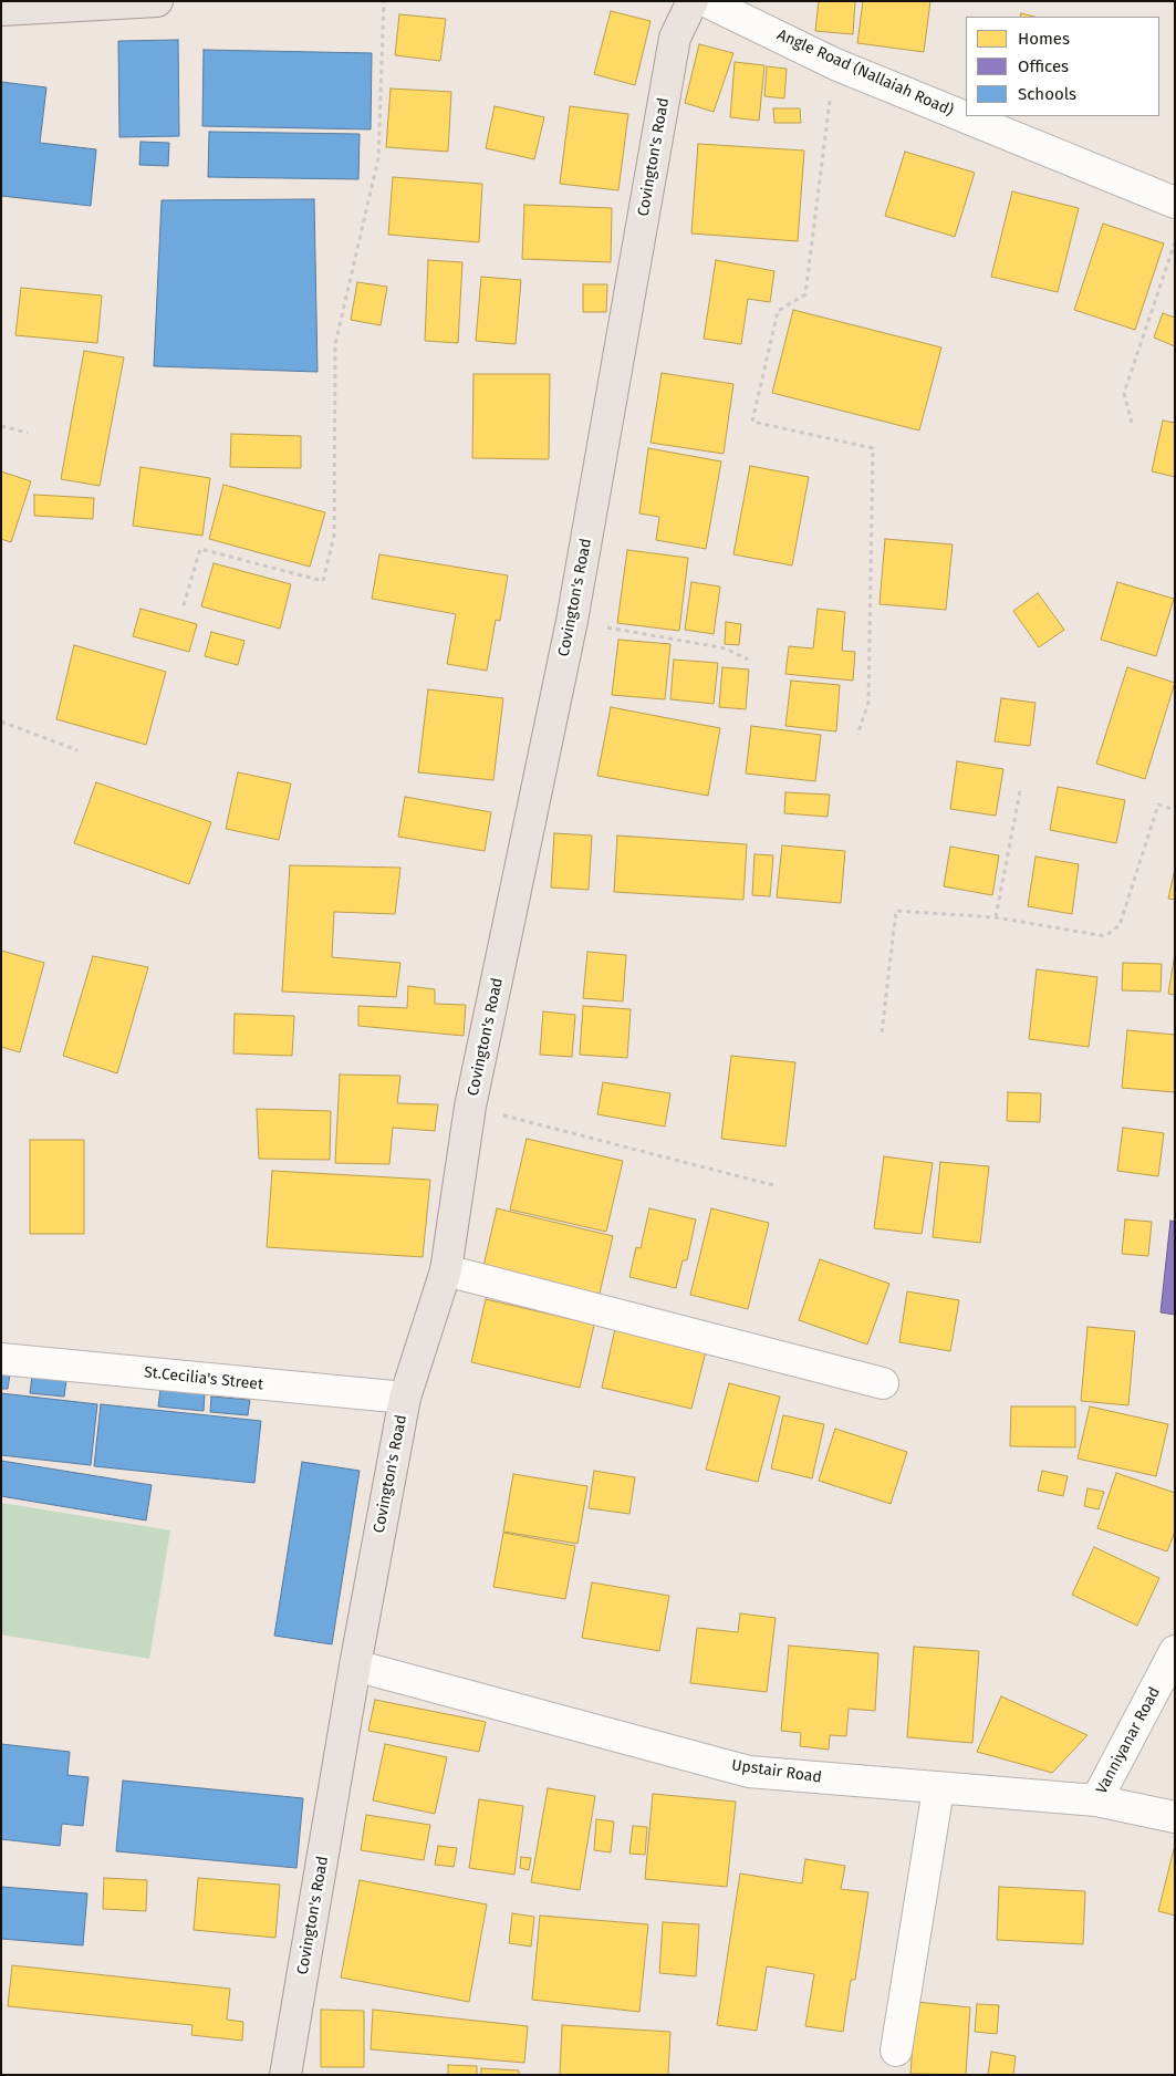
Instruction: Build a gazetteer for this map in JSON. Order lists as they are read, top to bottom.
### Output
{
  "streets": {
    "main road": ["Covington's Road"],
    "street": [
      "Angle Road (Nallaiah Road)",
      "St.Cecilia's Street",
      "Vanniyanar Road",
      "Upstair Road"
    ]
  },
  "crossings": [
    ["Covington's Road", "St.Cecilia's Street"],
    ["Covington's Road", "Upstair Road"],
    ["Vanniyanar Road", "Upstair Road"]
  ],
  "legend": ["Homes", "Offices", "Schools"]
}
